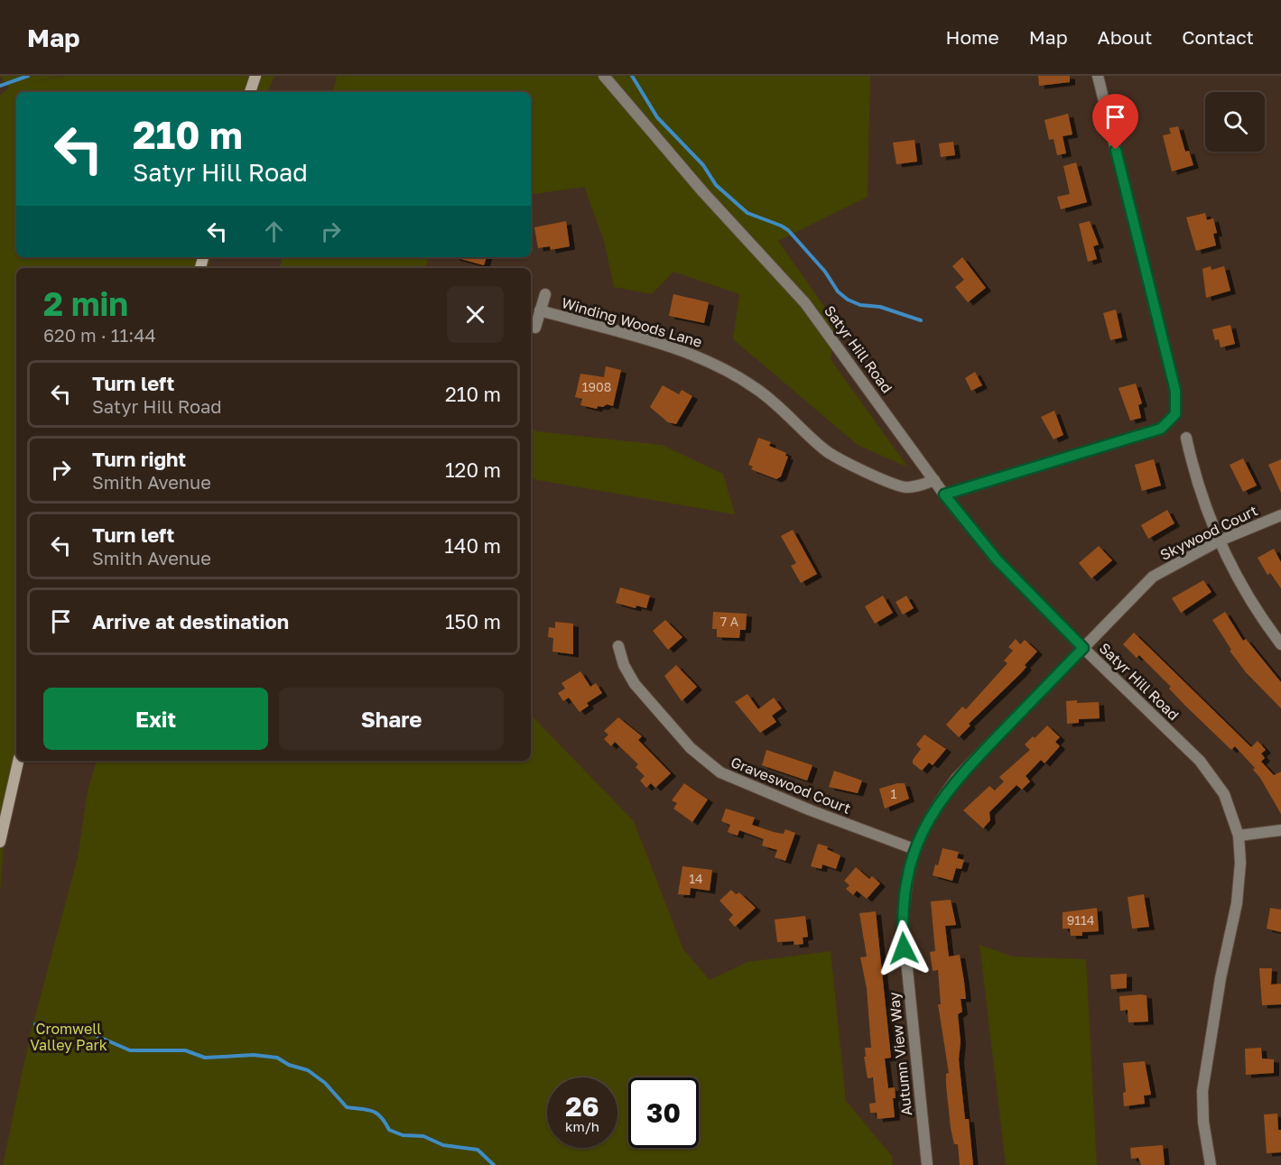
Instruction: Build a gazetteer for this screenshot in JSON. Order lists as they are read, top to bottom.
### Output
{
  "streets": {
    "street": [
      "Winding Woods Lane",
      "Satyr Hill Road",
      "Skywood Court",
      "Graveswood Court",
      "Autumn View Way"
    ]
  },
  "crossings": [
    ["Winding Woods Lane", "Satyr Hill Road"],
    ["Satyr Hill Road", "Skywood Court"],
    ["Satyr Hill Road", "Autumn View Way"],
    ["Skywood Court", "Autumn View Way"],
    ["Graveswood Court", "Autumn View Way"]
  ],
  "parks": ["Cromwell Valley Park"],
  "house_numbers": [
    "1908",
    "7 A",
    "1",
    "14",
    "9114"
  ],
  "page": {
    "header": "Map",
    "nav": [
      "Home",
      "Map",
      "About",
      "Contact"
    ],
    "turn": ["210 m", "Satyr Hill Road"],
    "heading": ["2 min", "620 m · 11:44"],
    "list": [
      {
        "name": "Turn left",
        "note": "Satyr Hill Road",
        "value": "210 m"
      },
      {
        "name": "Turn right",
        "note": "Smith Avenue",
        "value": "120 m"
      },
      {
        "name": "Turn left",
        "note": "Smith Avenue",
        "value": "140 m"
      },
      {
        "name": "Arrive at destination",
        "value": "150 m"
      }
    ],
    "buttons": ["Exit", "Share"],
    "speed": "26 km/h",
    "limit": "30"
  }
}
